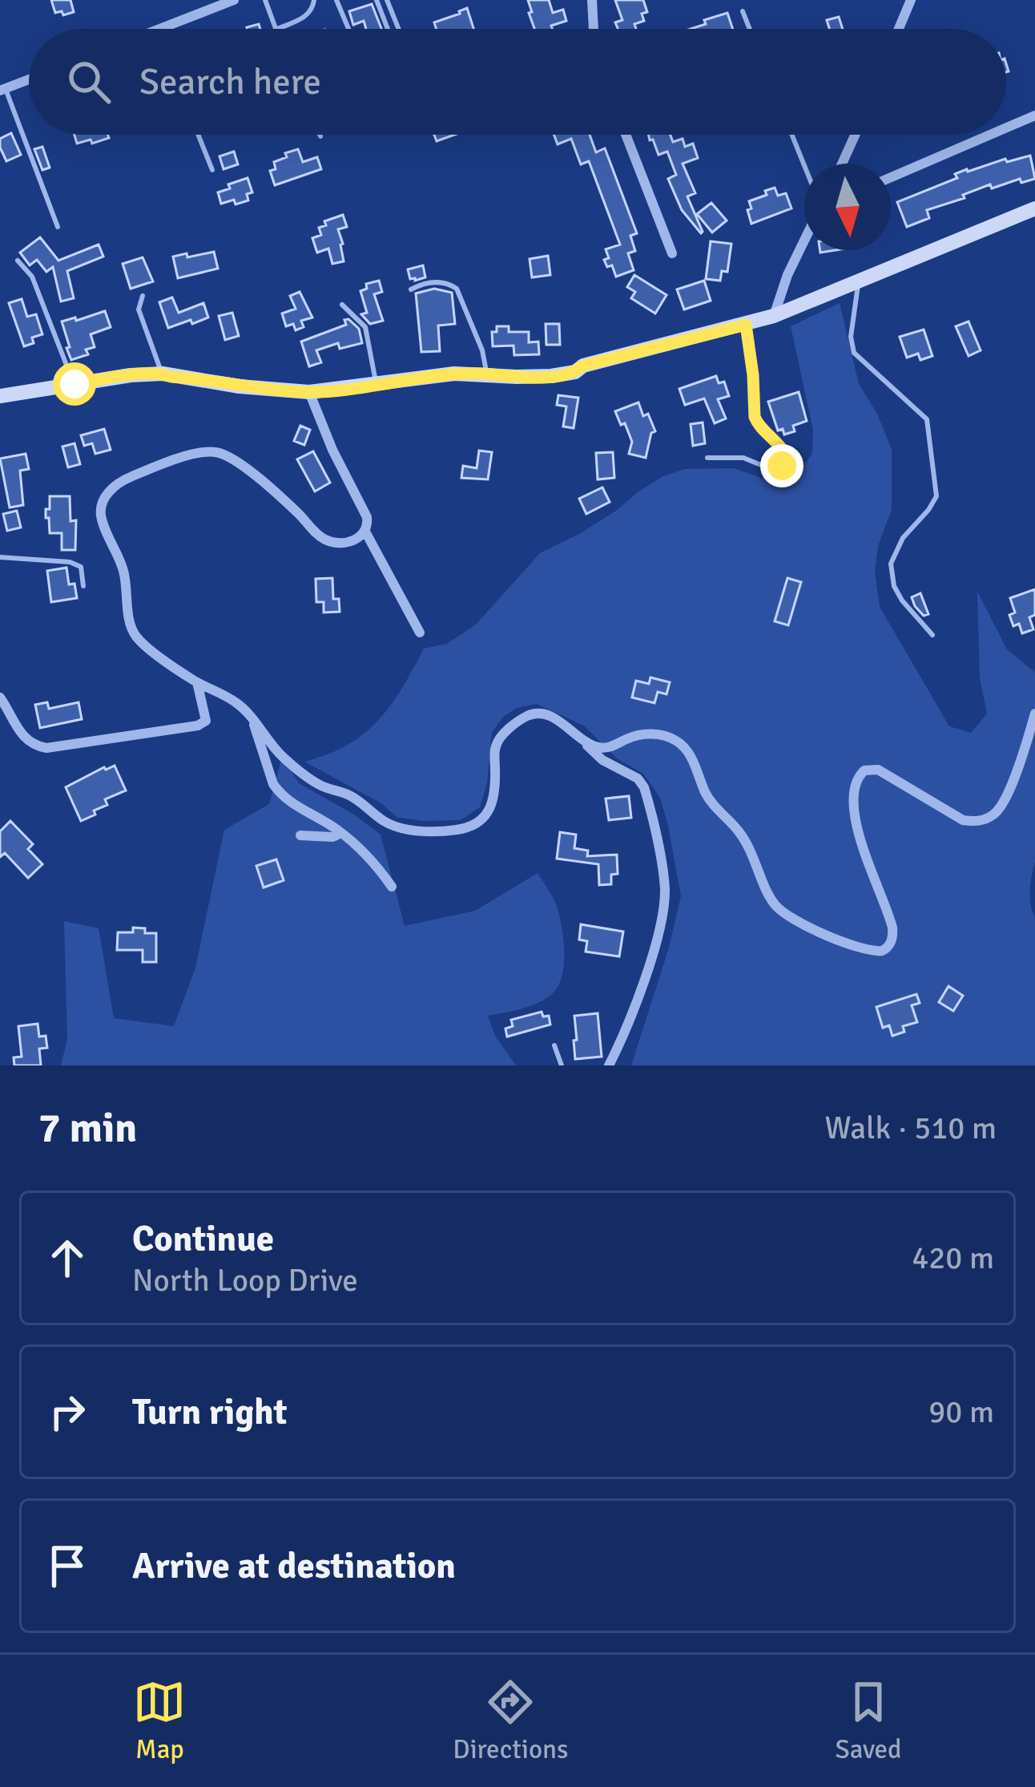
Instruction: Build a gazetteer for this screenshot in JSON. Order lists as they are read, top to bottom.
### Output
{
  "north": "bottom",
  "page": {
    "search": "Search here",
    "heading": ["7 min", "Walk · 510 m"],
    "list": [
      ["Continue", "North Loop Drive", "420 m"],
      ["Turn right", "90 m"],
      "Arrive at destination"
    ],
    "nav": ["Map", "Directions", "Saved"]
  }
}
